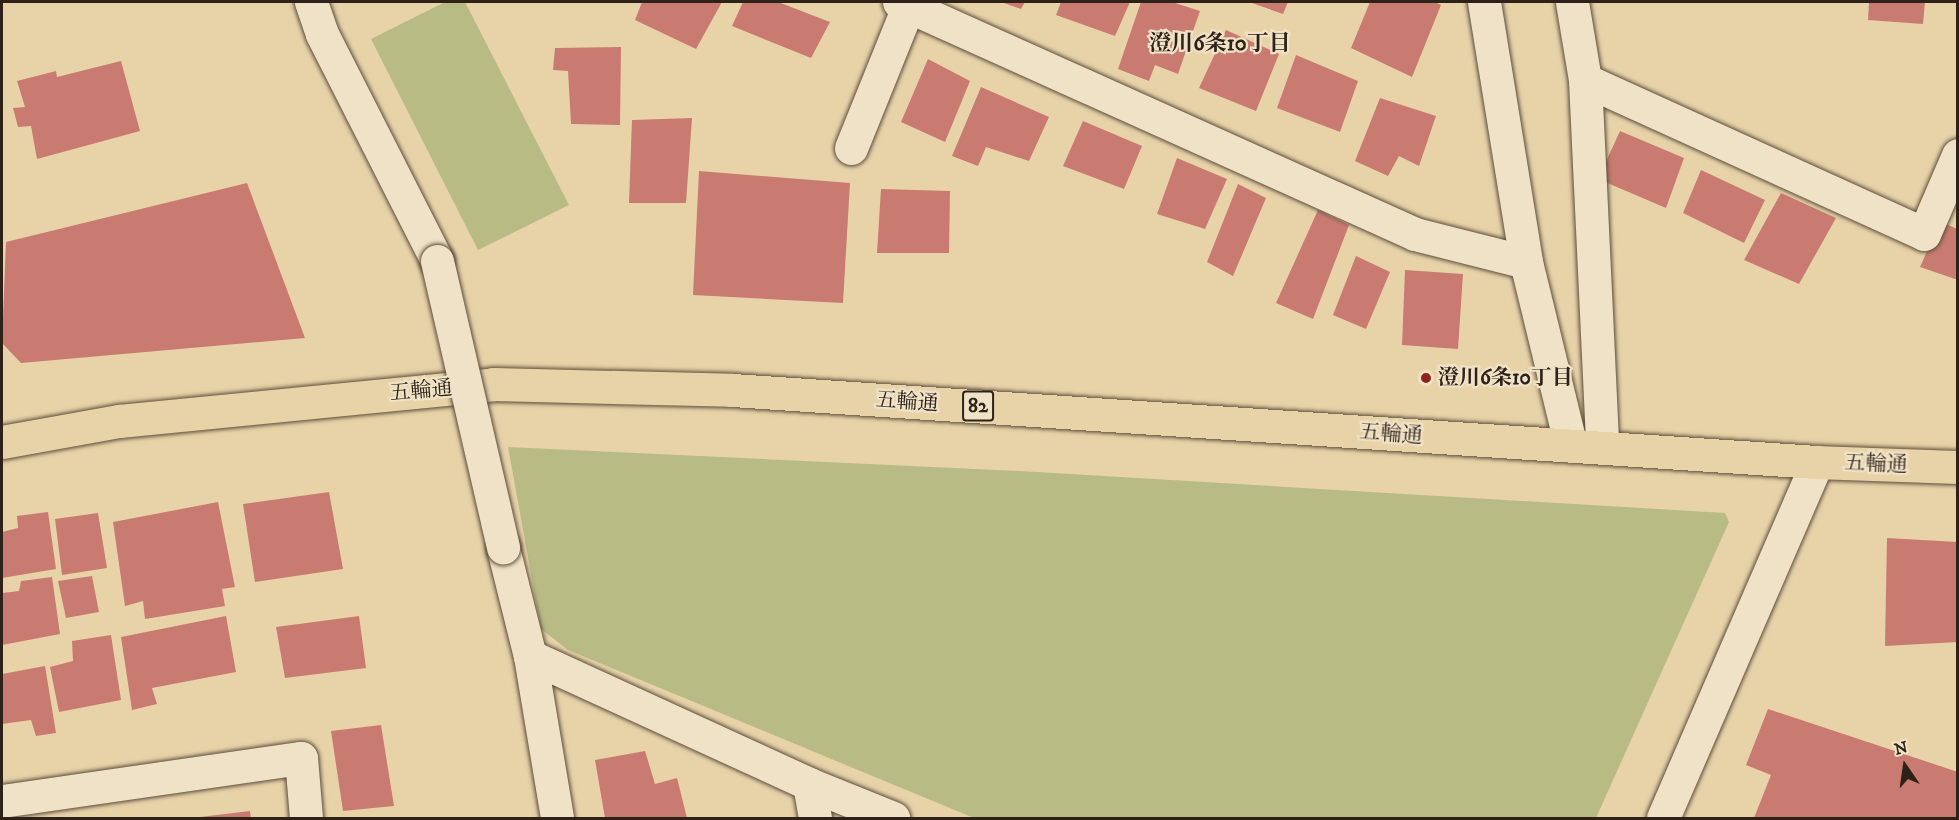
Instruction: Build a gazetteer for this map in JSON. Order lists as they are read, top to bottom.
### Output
{
  "streets": {
    "main road": ["五輪通", "82"]
  },
  "districts": ["澄川6条10丁目"],
  "places": ["澄川6条10丁目"],
  "north": "top"
}
